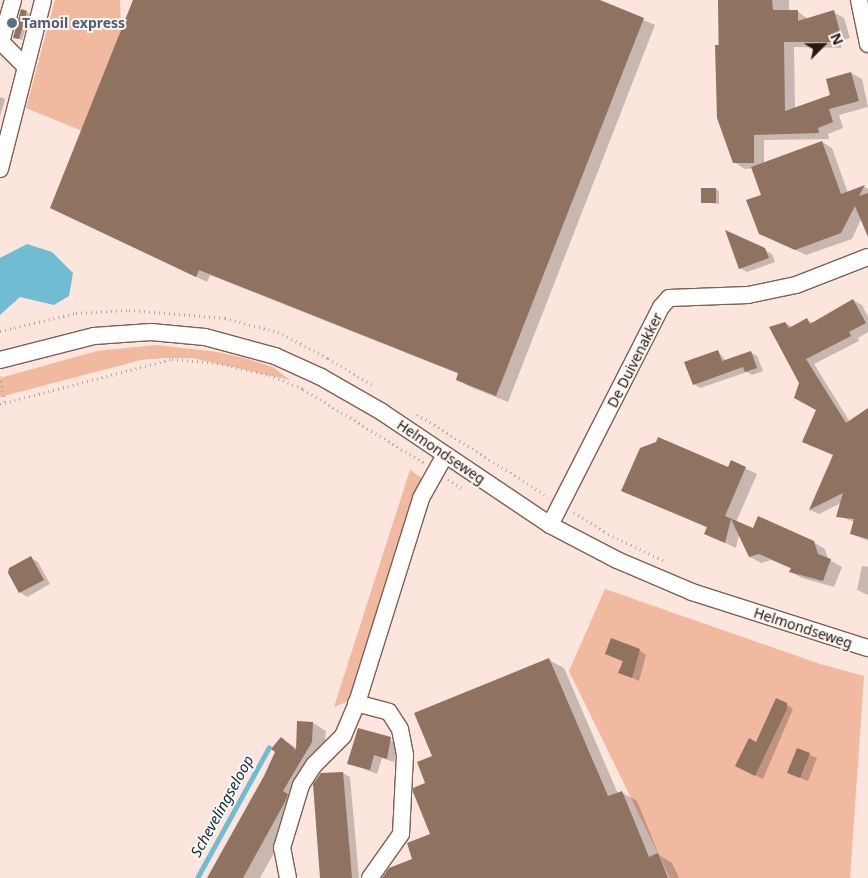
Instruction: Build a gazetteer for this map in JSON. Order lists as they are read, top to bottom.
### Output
{
  "streets": {
    "street": ["De Duivenakker", "Helmondseweg"]
  },
  "crossings": [
    ["De Duivenakker", "Helmondseweg"]
  ],
  "water": ["Schevelingseloop"],
  "places": ["Tamoil express"],
  "north": "top right"
}
